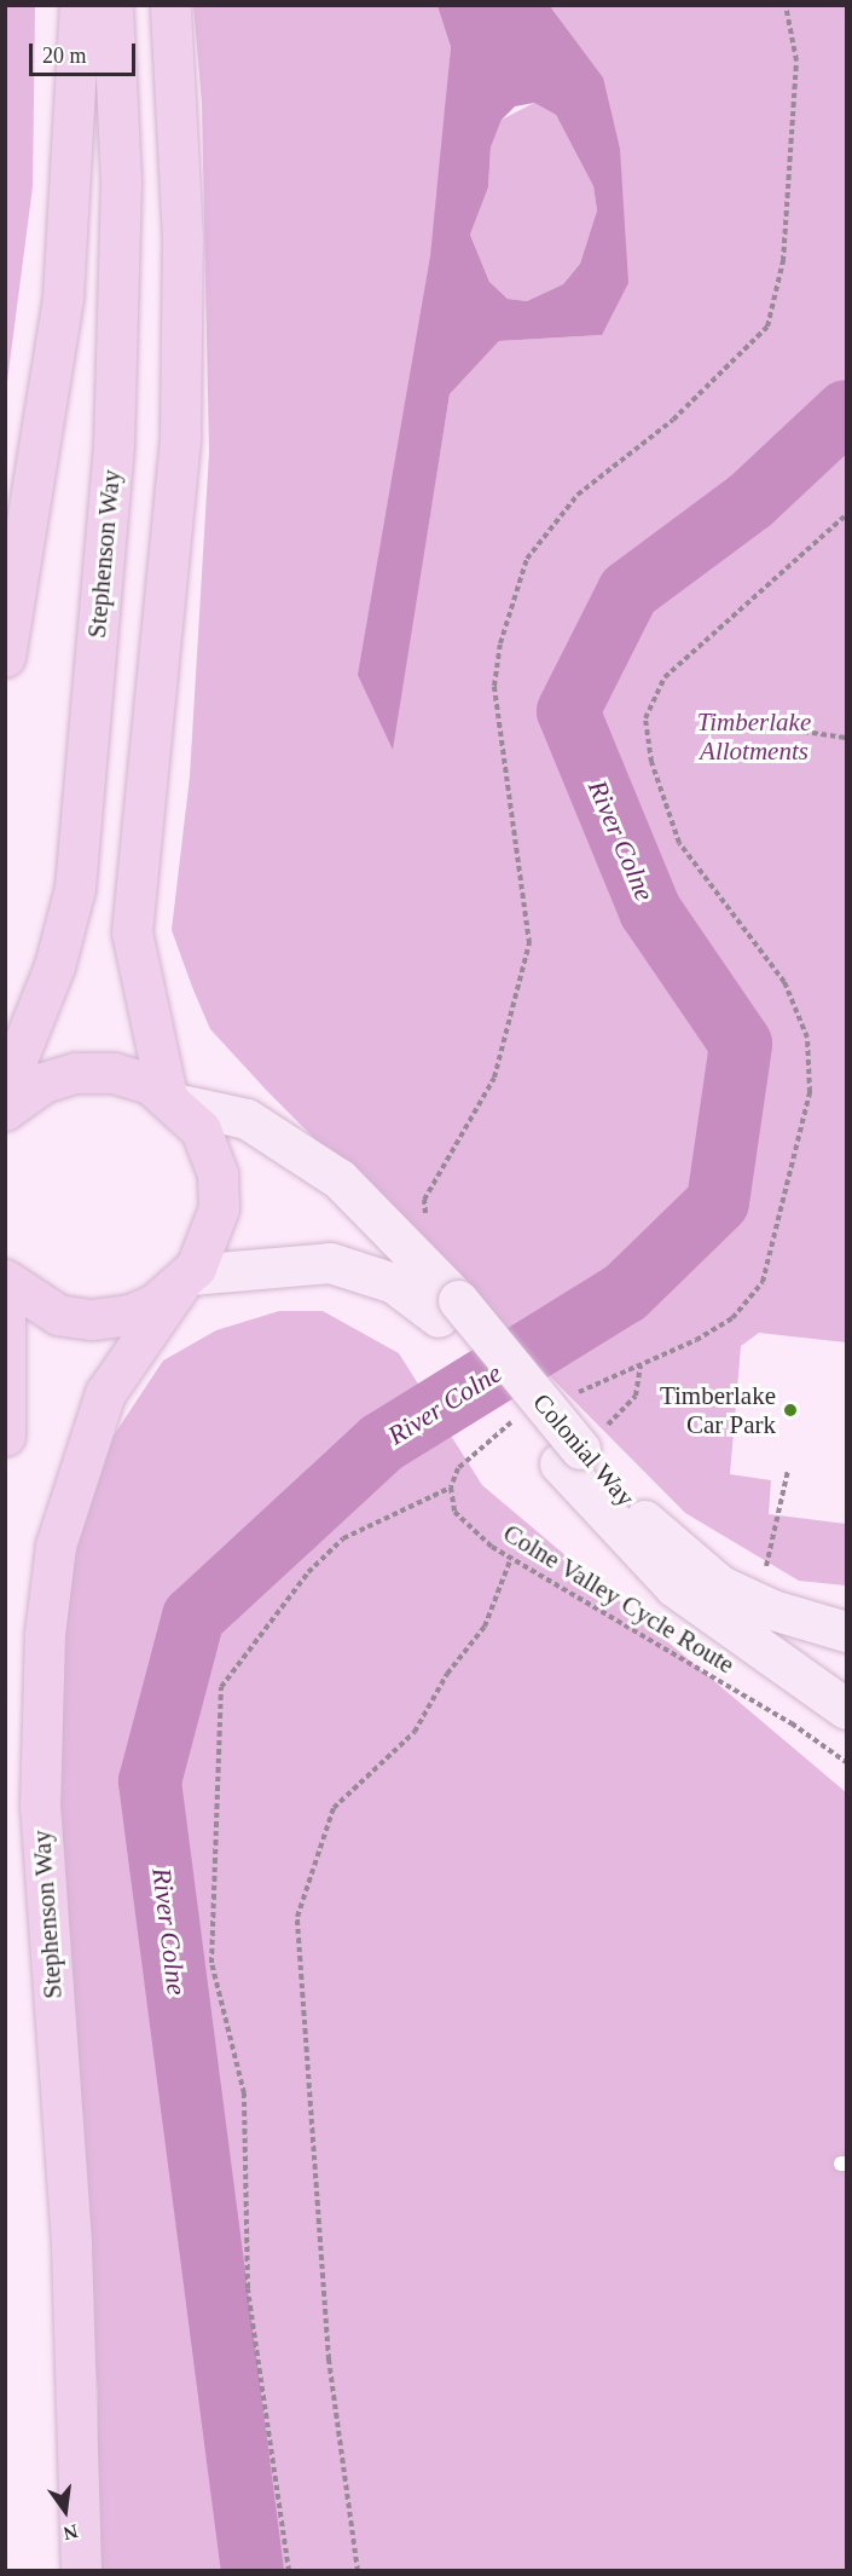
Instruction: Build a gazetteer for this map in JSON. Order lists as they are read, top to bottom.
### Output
{
  "streets": {
    "main road": ["Stephenson Way"],
    "street": ["Colonial Way"],
    "path": ["Colne Valley Cycle Route"]
  },
  "crossings": [
    ["Stephenson Way", "Colonial Way"]
  ],
  "water": ["River Colne"],
  "parks": ["Timberlake Allotments"],
  "places": ["Timberlake Car Park"],
  "scale_bar": "20 m",
  "north": "bottom"
}
